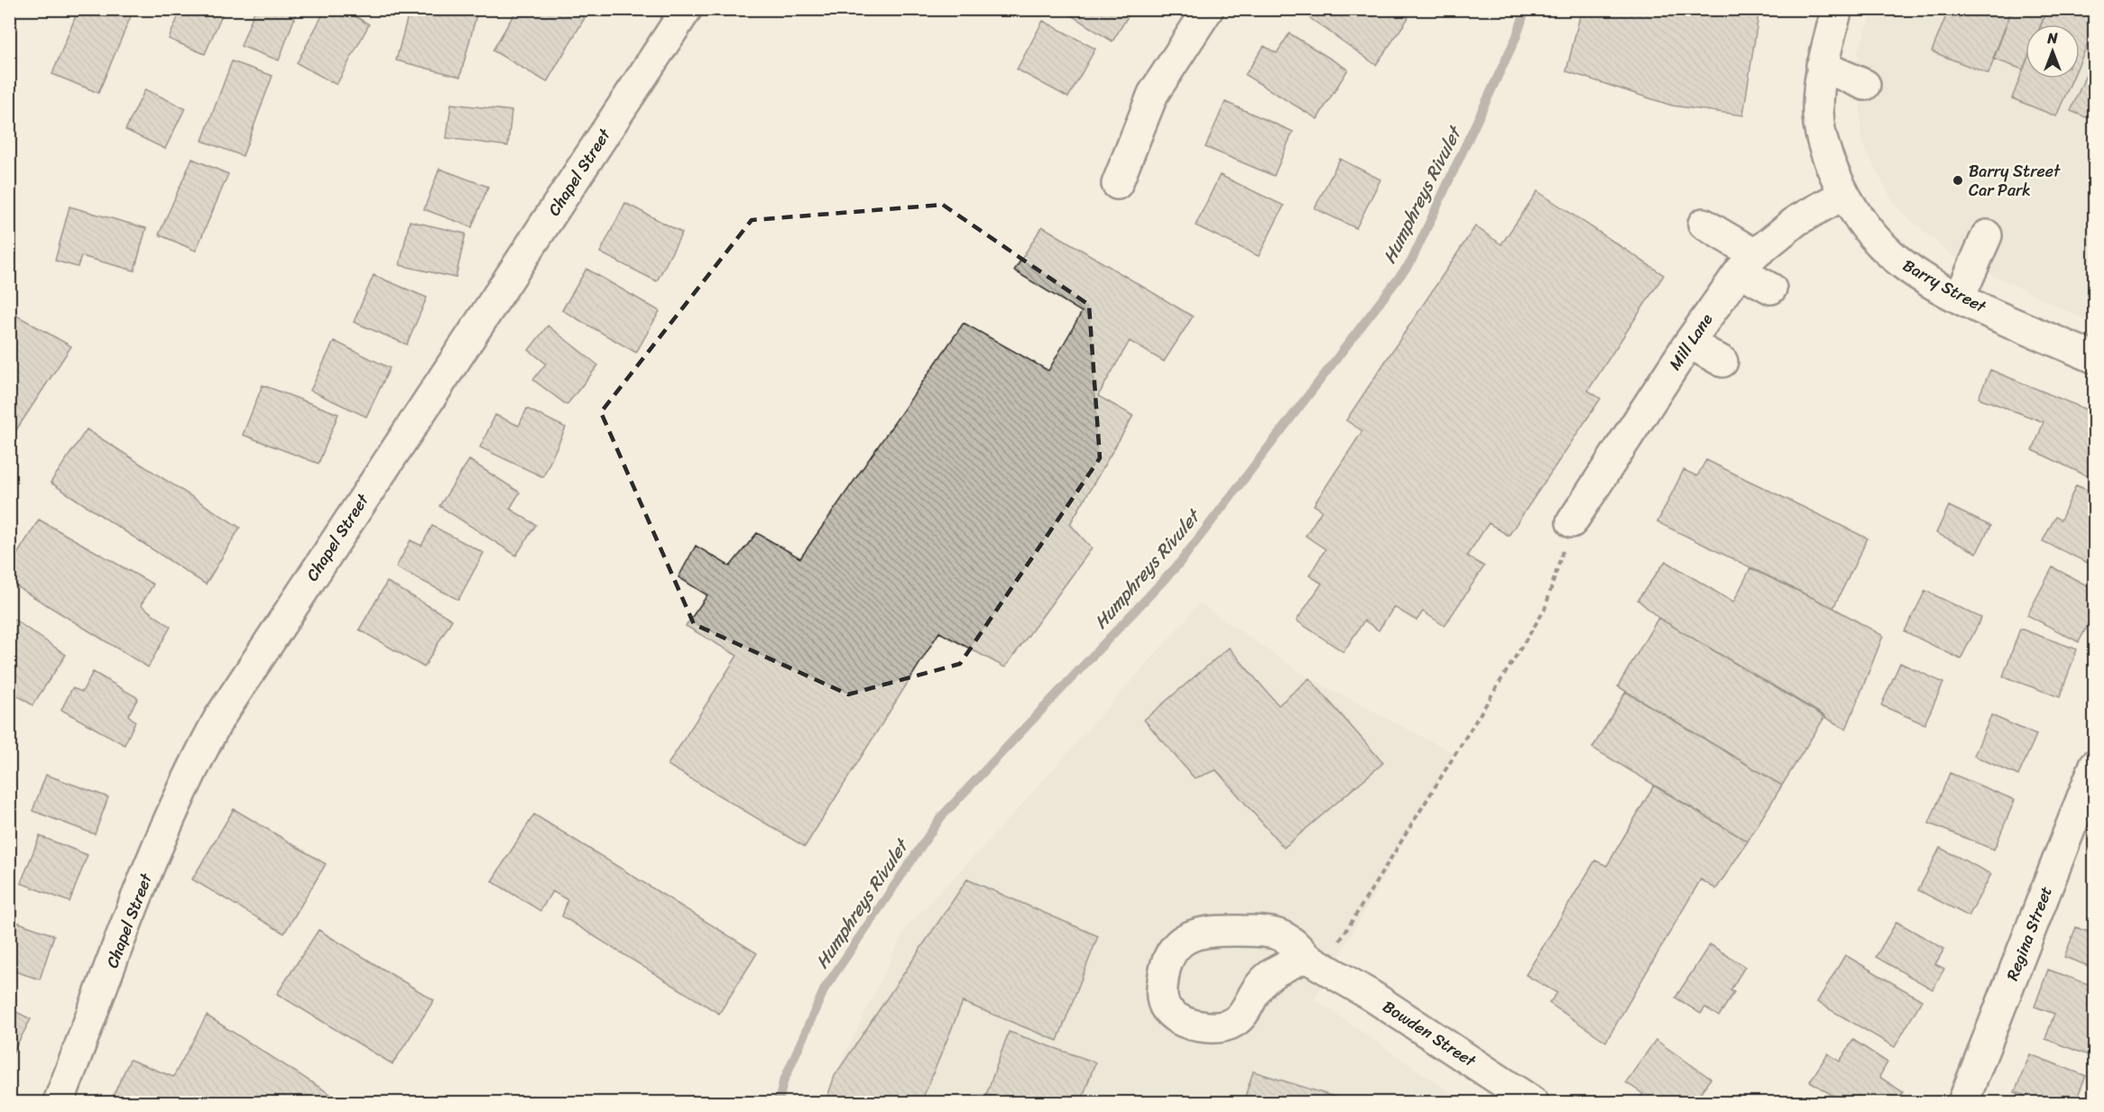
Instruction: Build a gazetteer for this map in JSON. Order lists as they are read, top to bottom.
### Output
{
  "streets": {
    "street": [
      "Chapel Street",
      "Barry Street",
      "Mill Lane",
      "Regina Street",
      "Bowden Street"
    ]
  },
  "crossings": [
    ["Barry Street", "Mill Lane"]
  ],
  "water": ["Humphreys Rivulet"],
  "places": ["Barry Street Car Park"],
  "north": "top"
}
